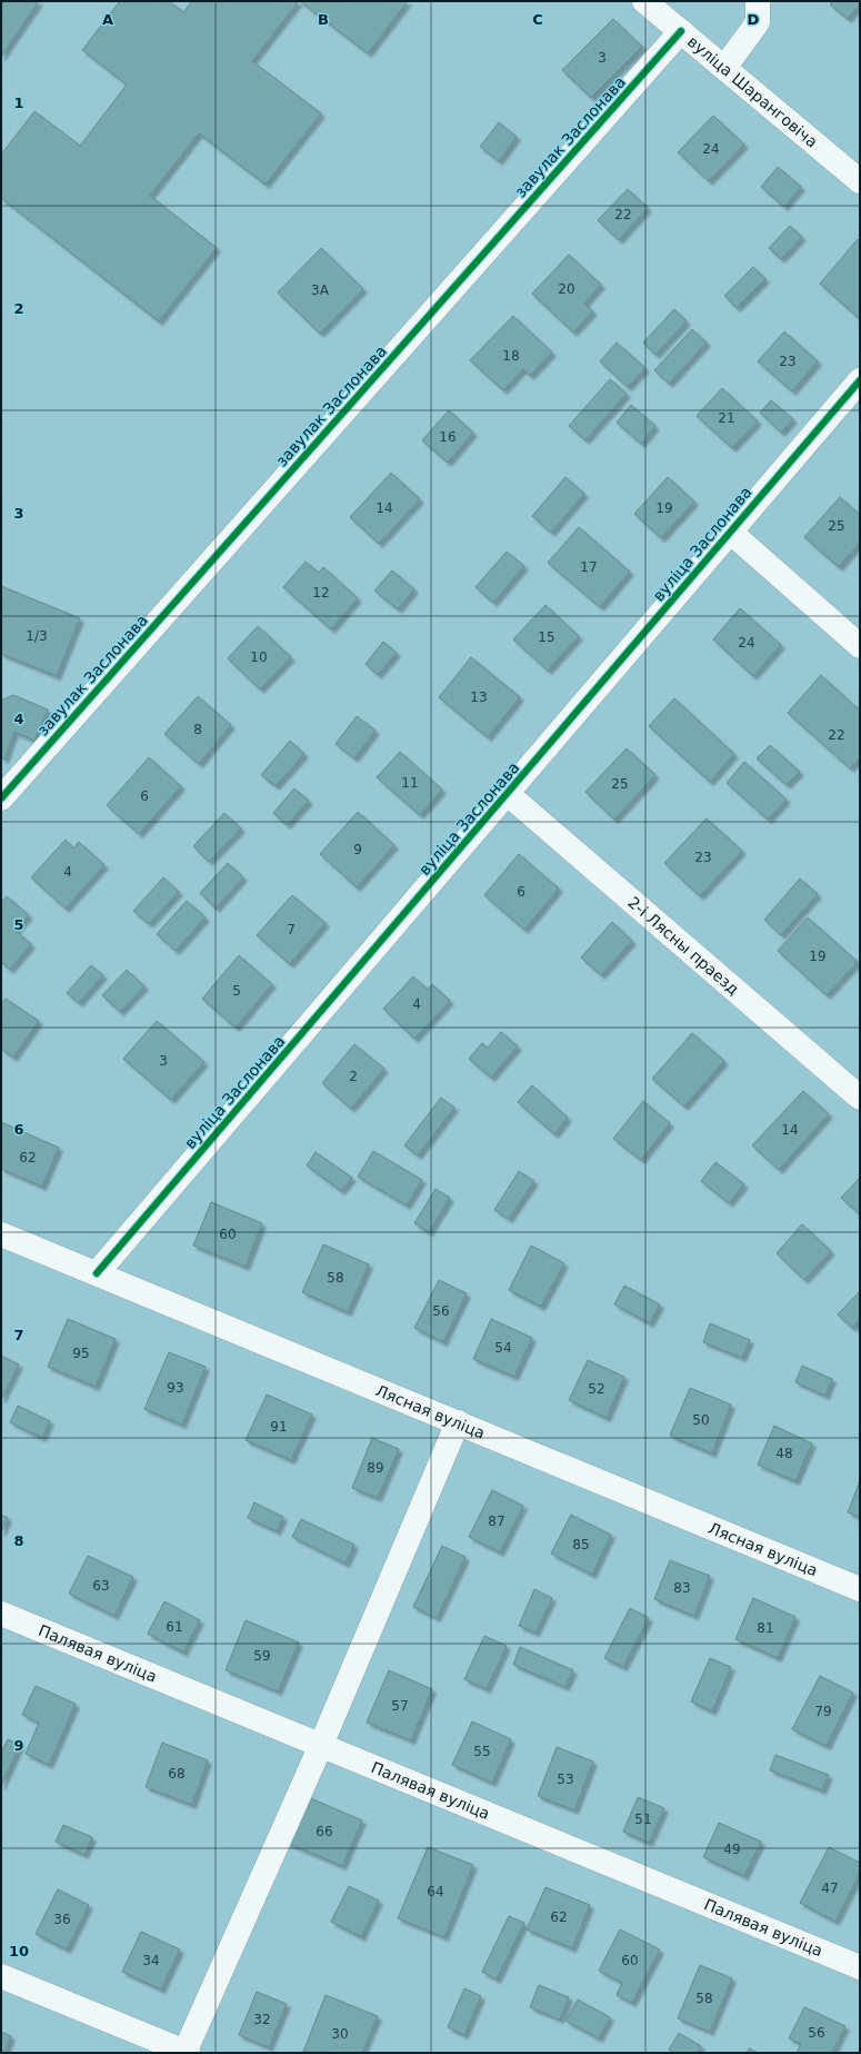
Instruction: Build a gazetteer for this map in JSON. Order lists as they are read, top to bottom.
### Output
{
  "streets": {
    "street": [
      "вуліца Шаранговіча",
      "завулак Заслонава",
      "вуліца Заслонава",
      "2-і Лясны праезд",
      "Лясная вуліца",
      "Палявая вуліца"
    ]
  },
  "crossings": [
    ["вуліца Шаранговіча", "завулак Заслонава"],
    ["вуліца Заслонава", "2-і Лясны праезд"],
    ["вуліца Заслонава", "Лясная вуліца"]
  ],
  "house_numbers": [
    "3",
    "24",
    "22",
    "20",
    "3А",
    "18",
    "23",
    "21",
    "16",
    "14",
    "19",
    "25",
    "17",
    "12",
    "1/3",
    "15",
    "24",
    "10",
    "13",
    "8",
    "22",
    "11",
    "25",
    "6",
    "9",
    "23",
    "4",
    "6",
    "7",
    "19",
    "5",
    "4",
    "3",
    "2",
    "14",
    "62",
    "60",
    "58",
    "56",
    "54",
    "95",
    "93",
    "52",
    "50",
    "91",
    "48",
    "89",
    "87",
    "85",
    "63",
    "83",
    "61",
    "81",
    "59",
    "57",
    "79",
    "55",
    "68",
    "53",
    "51",
    "66",
    "49",
    "47",
    "64",
    "62",
    "36",
    "34",
    "60",
    "58",
    "32",
    "56",
    "30"
  ],
  "grid": {
    "columns": [
      "A",
      "B",
      "C",
      "D"
    ],
    "rows": [
      "1",
      "2",
      "3",
      "4",
      "5",
      "6",
      "7",
      "8",
      "9",
      "10"
    ]
  }
}
